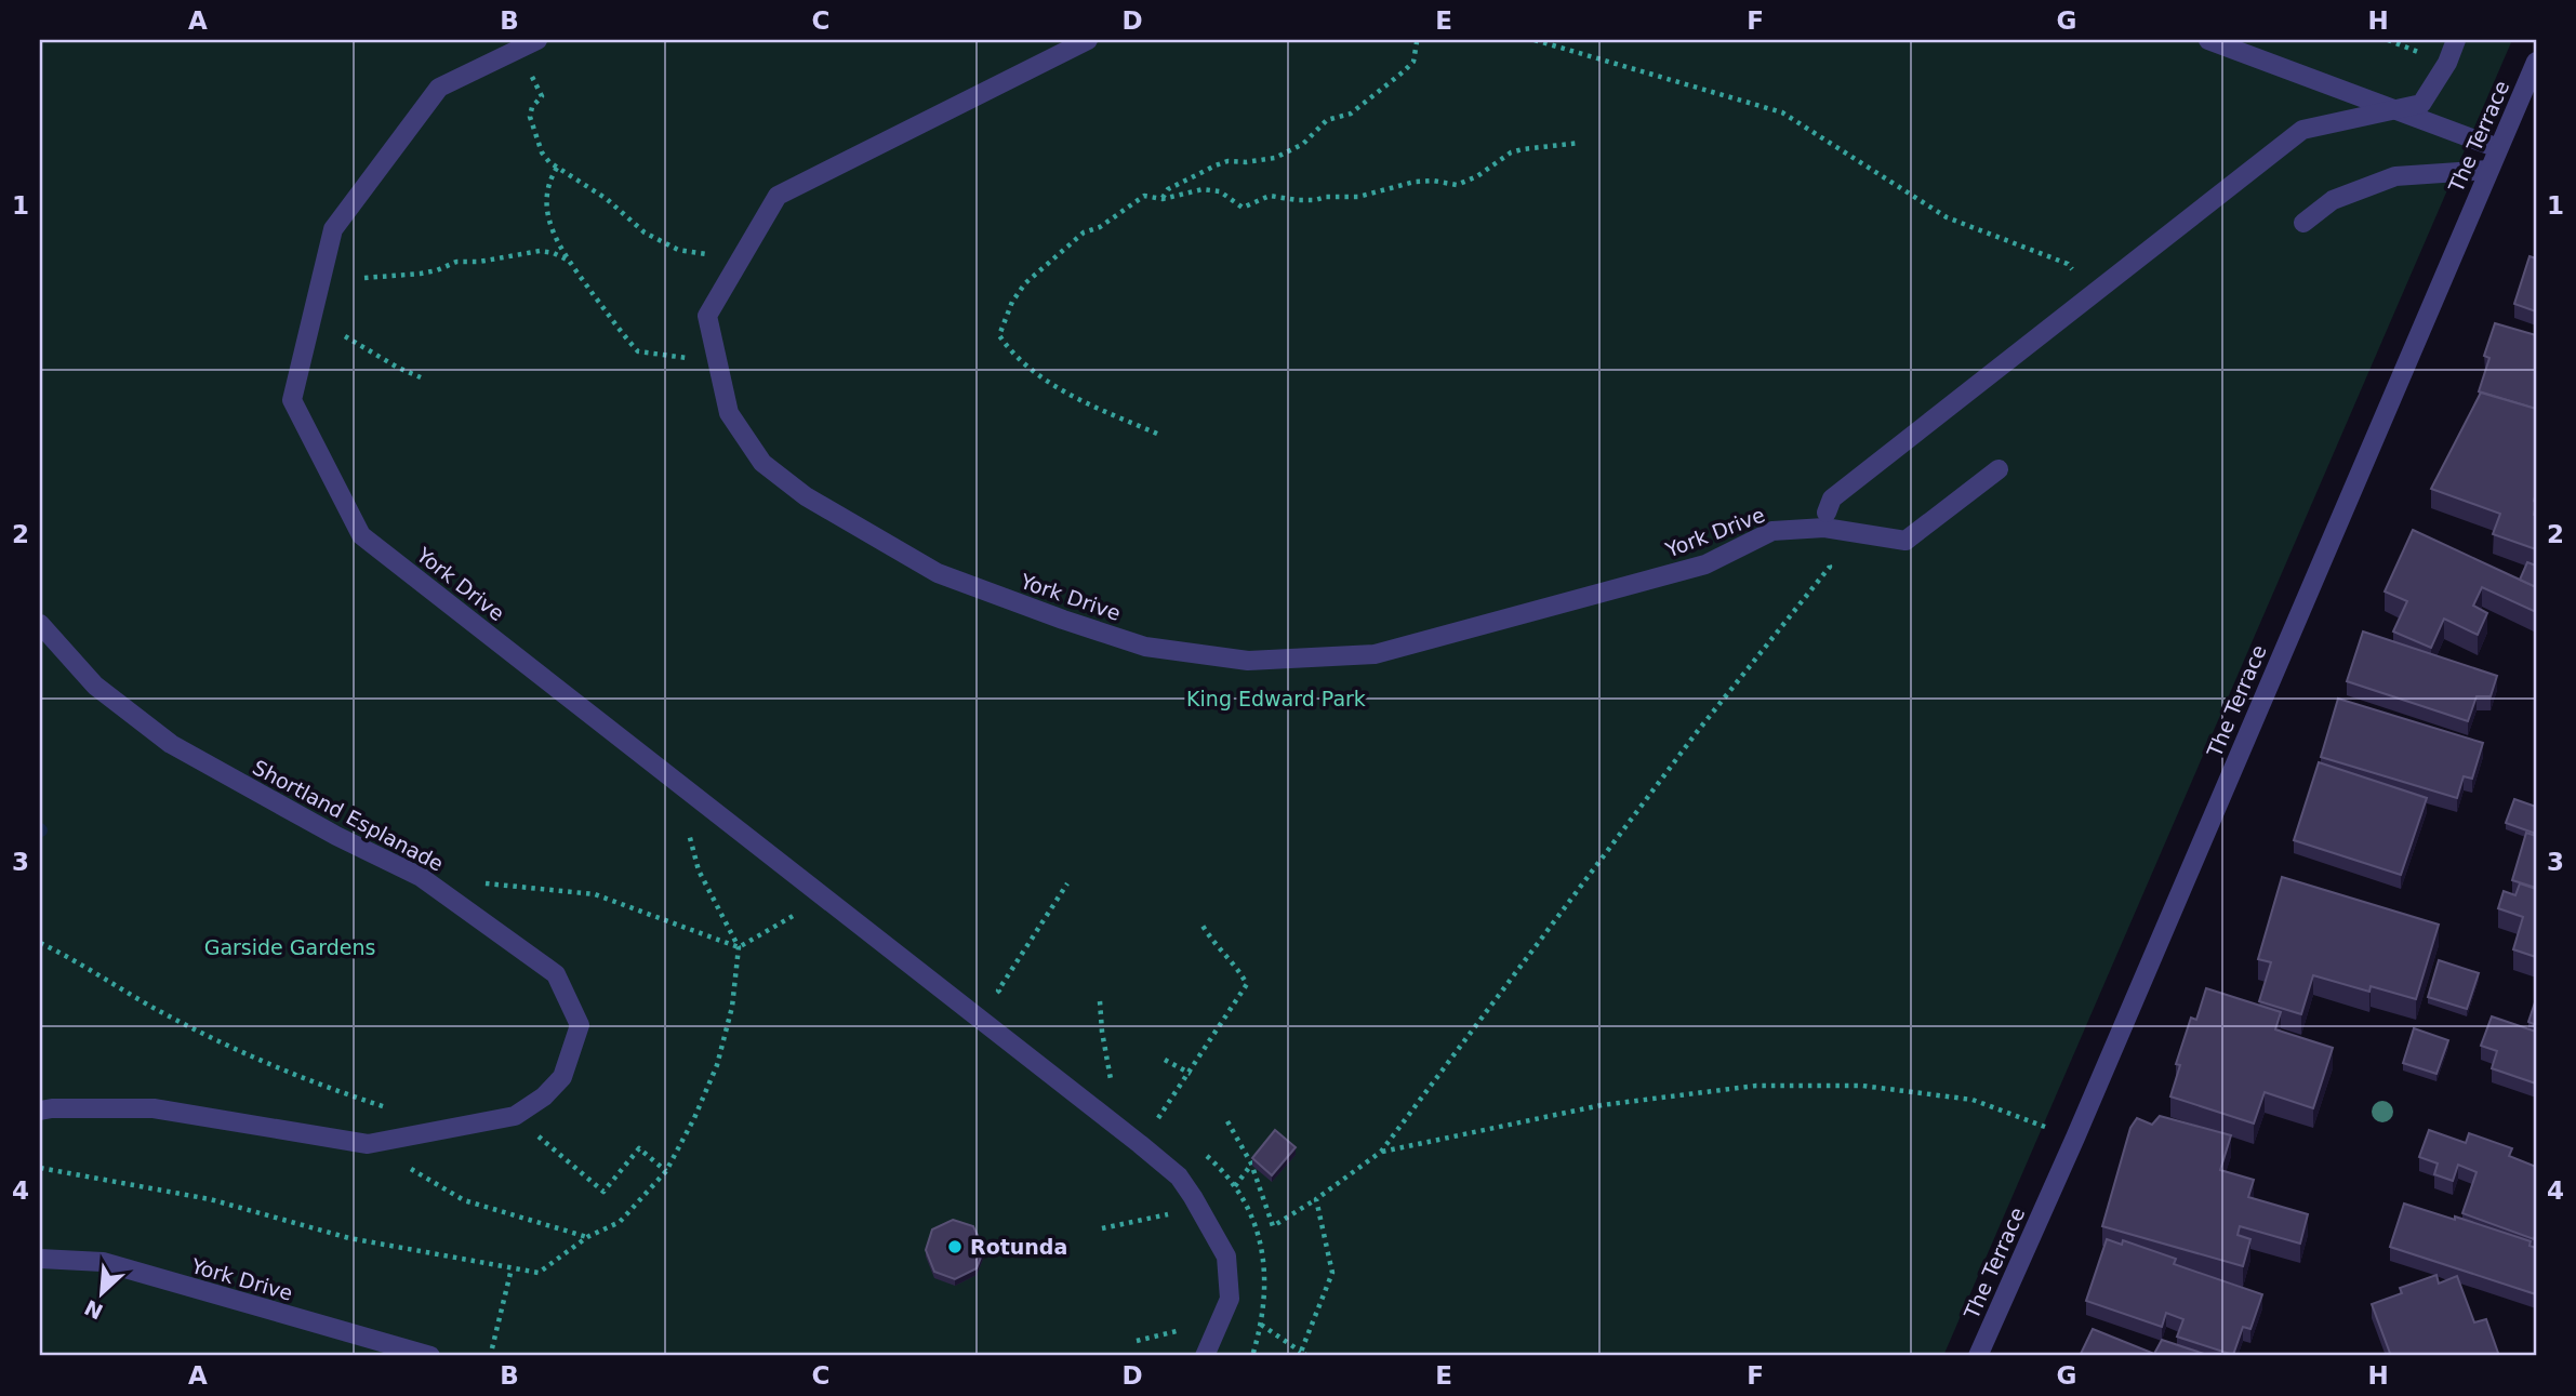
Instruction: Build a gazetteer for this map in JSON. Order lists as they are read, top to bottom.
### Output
{
  "streets": {
    "street": ["The Terrace", "York Drive", "Shortland Esplanade"]
  },
  "parks": ["King Edward Park", "Garside Gardens"],
  "places": ["Rotunda"],
  "north": "bottom left",
  "grid": {
    "columns": [
      "A",
      "B",
      "C",
      "D",
      "E",
      "F",
      "G",
      "H"
    ],
    "rows": [
      "1",
      "2",
      "3",
      "4"
    ]
  }
}
